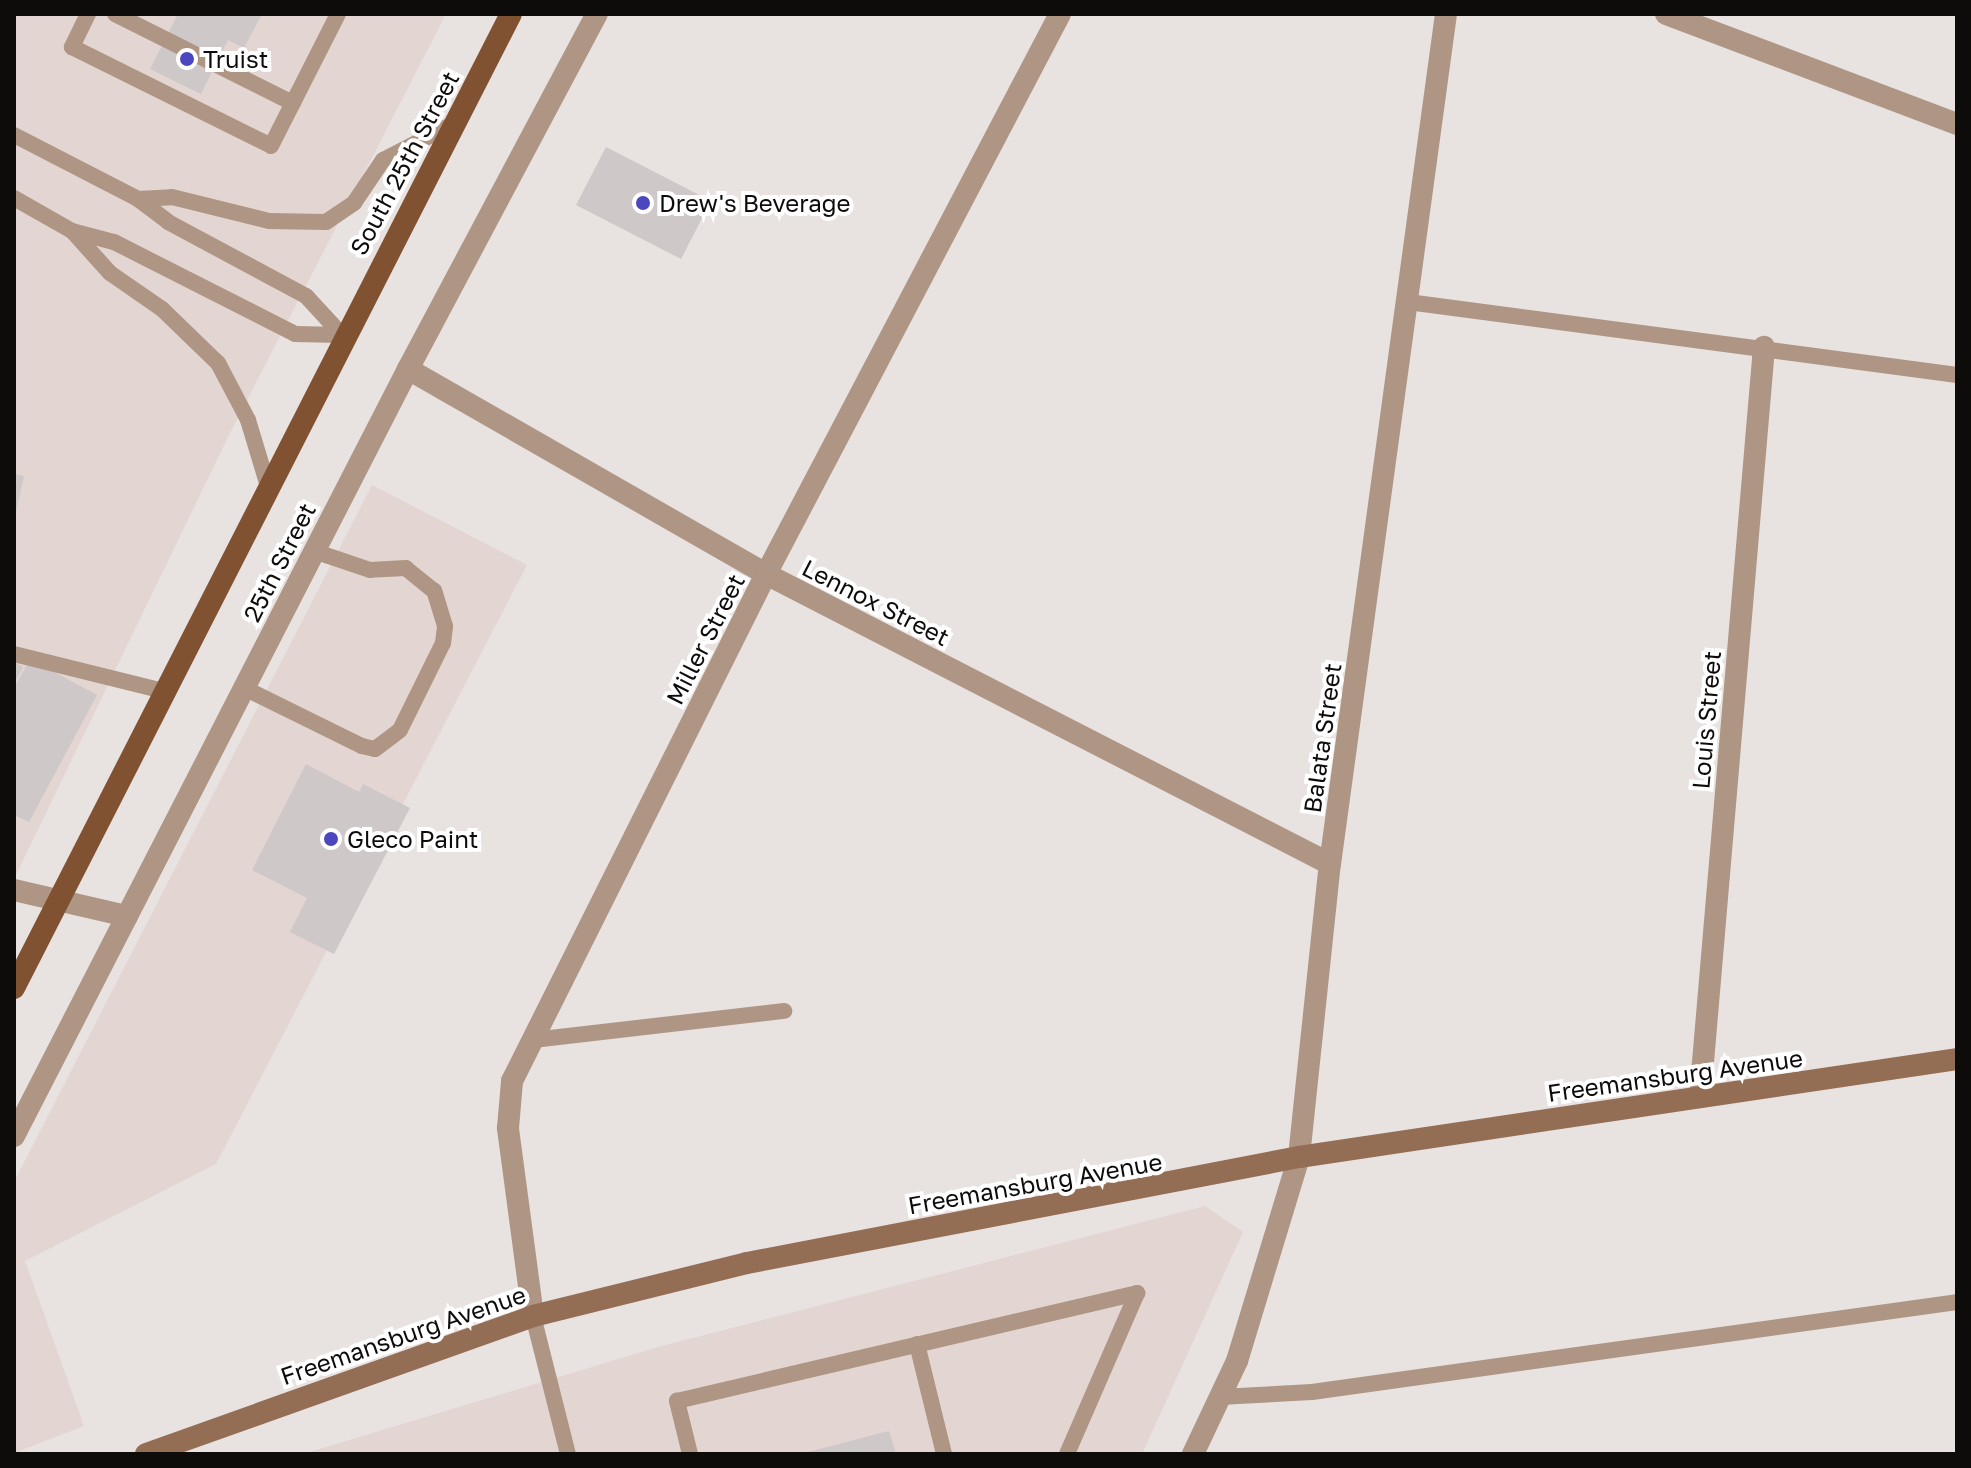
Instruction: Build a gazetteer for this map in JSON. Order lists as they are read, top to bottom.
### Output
{
  "streets": {
    "main road": ["South 25th Street", "25th Street", "Freemansburg Avenue"],
    "street": [
      "Lennox Street",
      "Miller Street",
      "Louis Street",
      "Balata Street"
    ]
  },
  "crossings": [
    ["South 25th Street", "25th Street"],
    ["25th Street", "Lennox Street"],
    ["Lennox Street", "Miller Street"],
    ["Lennox Street", "Balata Street"],
    ["Miller Street", "Freemansburg Avenue"],
    ["Louis Street", "Freemansburg Avenue"],
    ["Balata Street", "Freemansburg Avenue"]
  ],
  "places": ["Truist", "Drew's Beverage", "Gleco Paint"]
}
